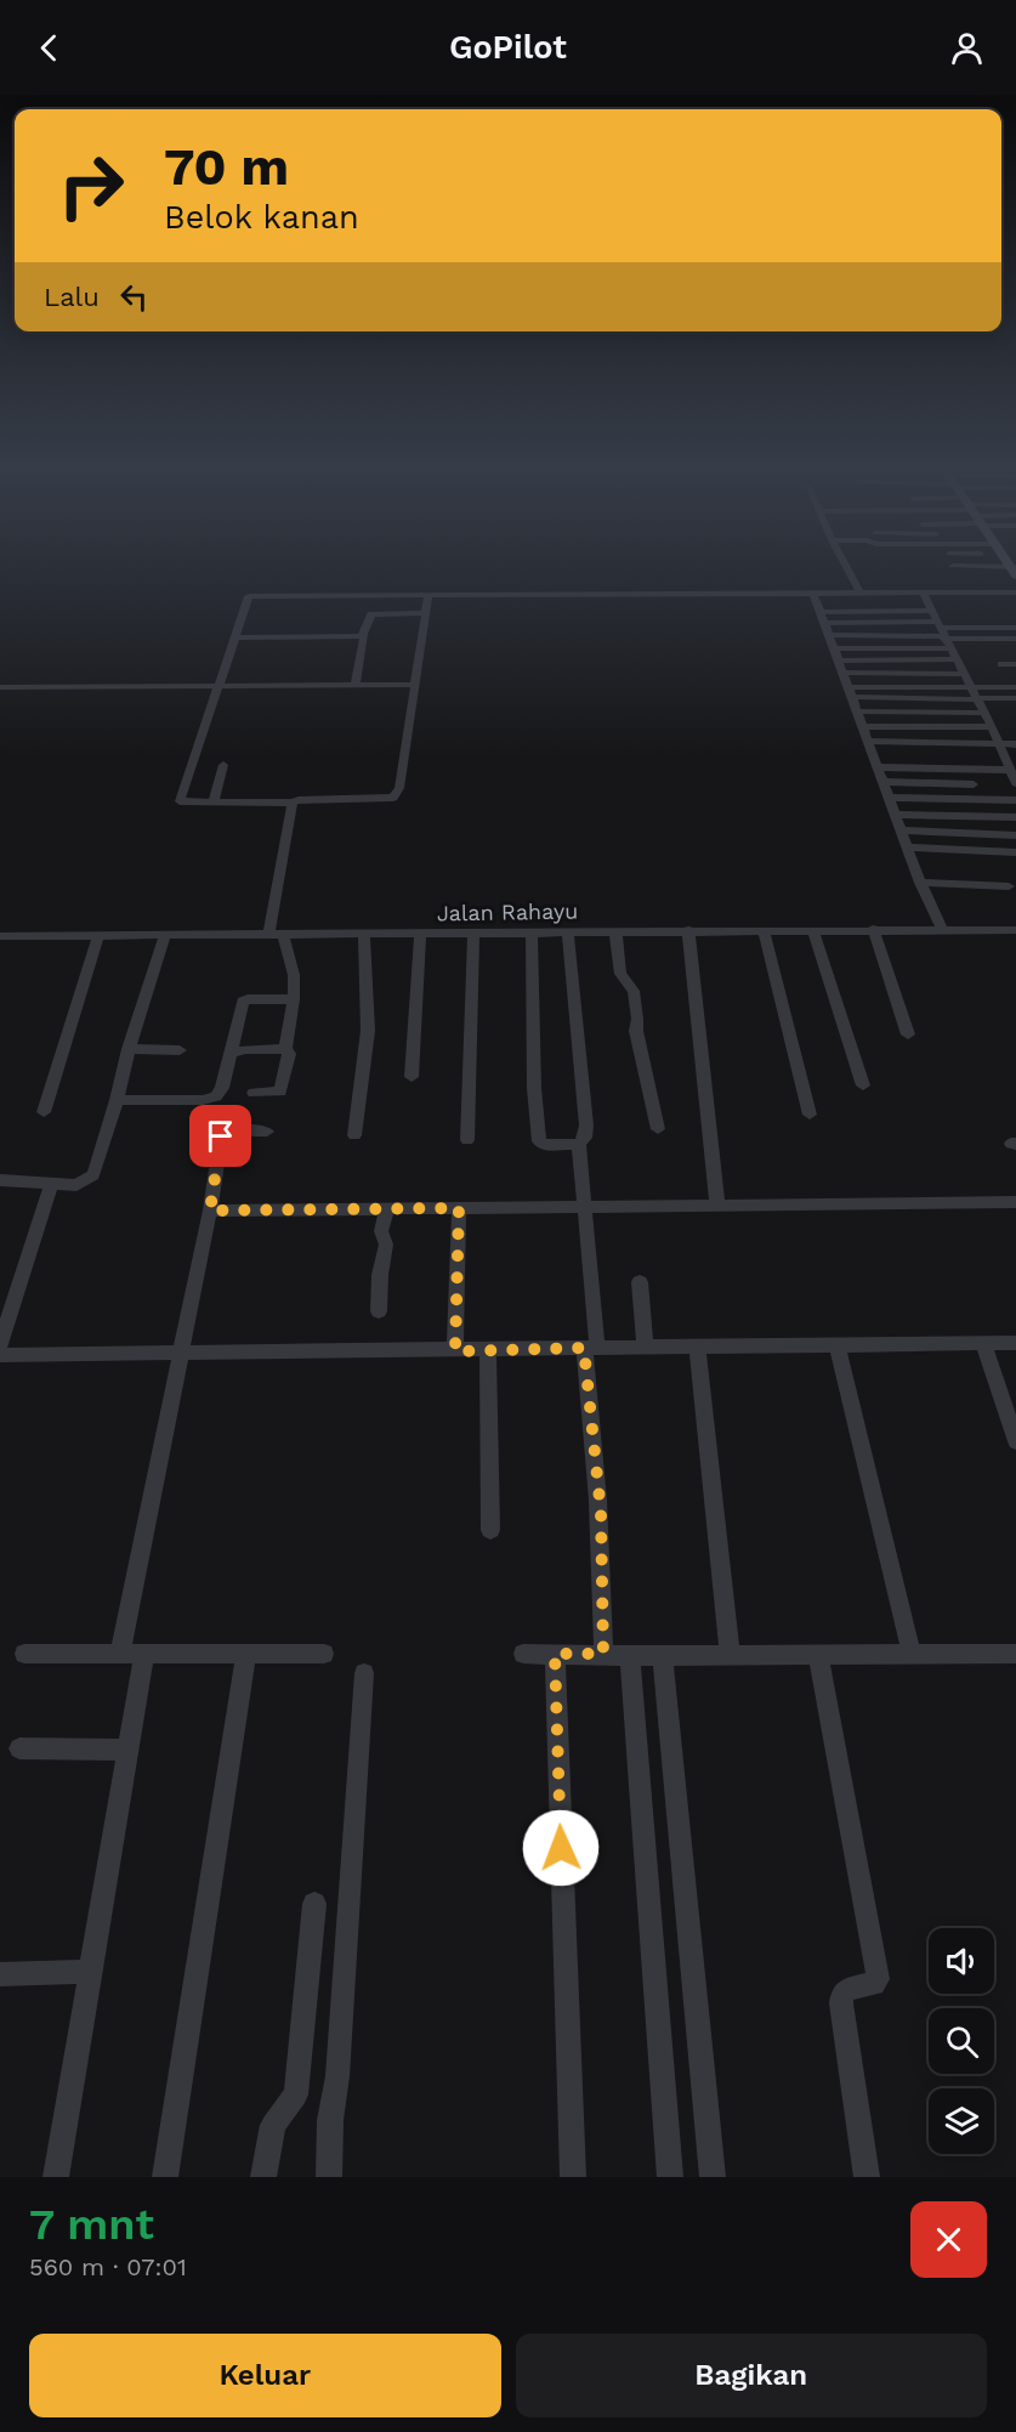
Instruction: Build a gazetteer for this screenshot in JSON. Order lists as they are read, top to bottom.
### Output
{
  "streets": {
    "street": ["Jalan Rahayu"]
  },
  "page": {
    "header": "GoPilot",
    "turn": ["70 m", "Belok kanan"],
    "then": "Lalu",
    "heading": ["7 mnt", "560 m · 07:01"],
    "buttons": ["Keluar", "Bagikan"]
  }
}
